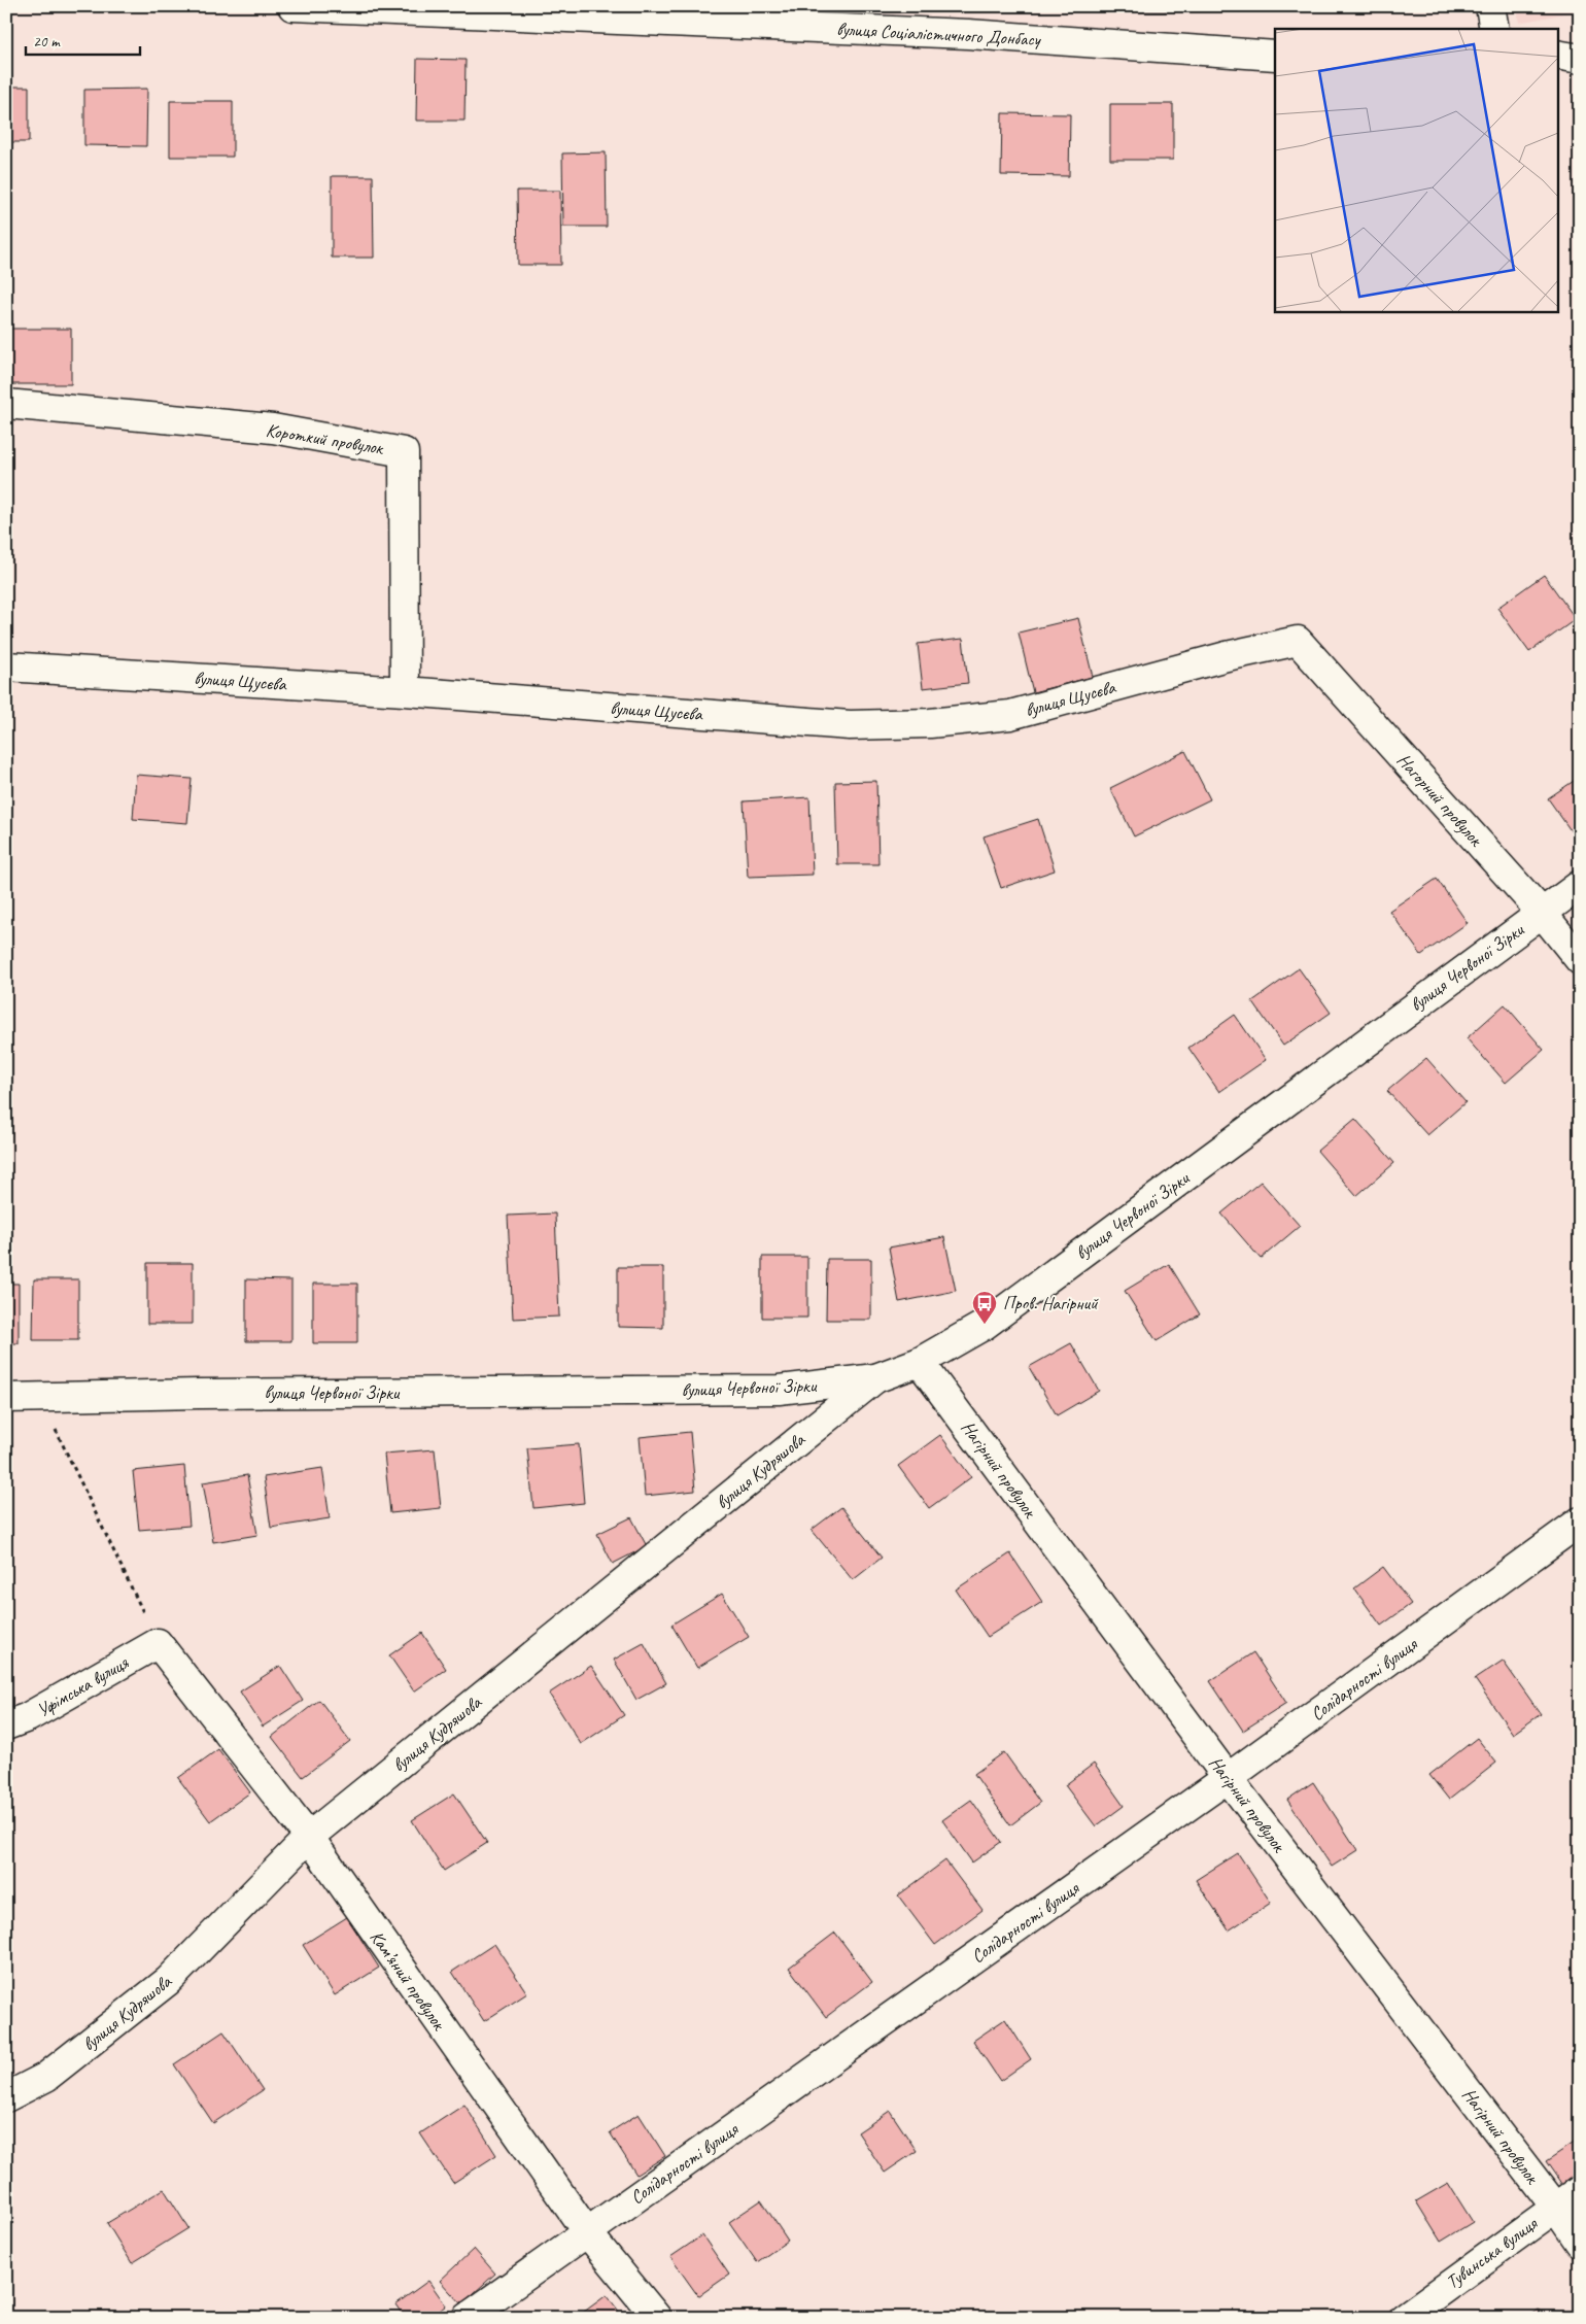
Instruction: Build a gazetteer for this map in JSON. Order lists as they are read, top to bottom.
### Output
{
  "streets": {
    "street": [
      "вулиця Соціалістичного Донбасу",
      "Короткий провулок",
      "вулиця Щусєва",
      "Нагорний провулок",
      "вулиця Червоної Зірки",
      "Нагірний провулок",
      "вулиця Кудряшова",
      "Солідарності вулиця",
      "Уфімська вулиця",
      "Кам’яний провулок",
      "Тувинська вулиця"
    ]
  },
  "crossings": [
    ["Короткий провулок", "вулиця Щусєва"],
    ["вулиця Щусєва", "Нагорний провулок"],
    ["Нагорний провулок", "вулиця Червоної Зірки"],
    ["вулиця Червоної Зірки", "Нагірний провулок"],
    ["вулиця Червоної Зірки", "вулиця Кудряшова"],
    ["Нагірний провулок", "Солідарності вулиця"],
    ["Нагірний провулок", "Тувинська вулиця"],
    ["вулиця Кудряшова", "Кам’яний провулок"],
    ["Солідарності вулиця", "Кам’яний провулок"],
    ["Уфімська вулиця", "Кам’яний провулок"]
  ],
  "places": {
    "bus stop": ["Пров. Нагірний"]
  },
  "scale_bar": "20 m"
}
